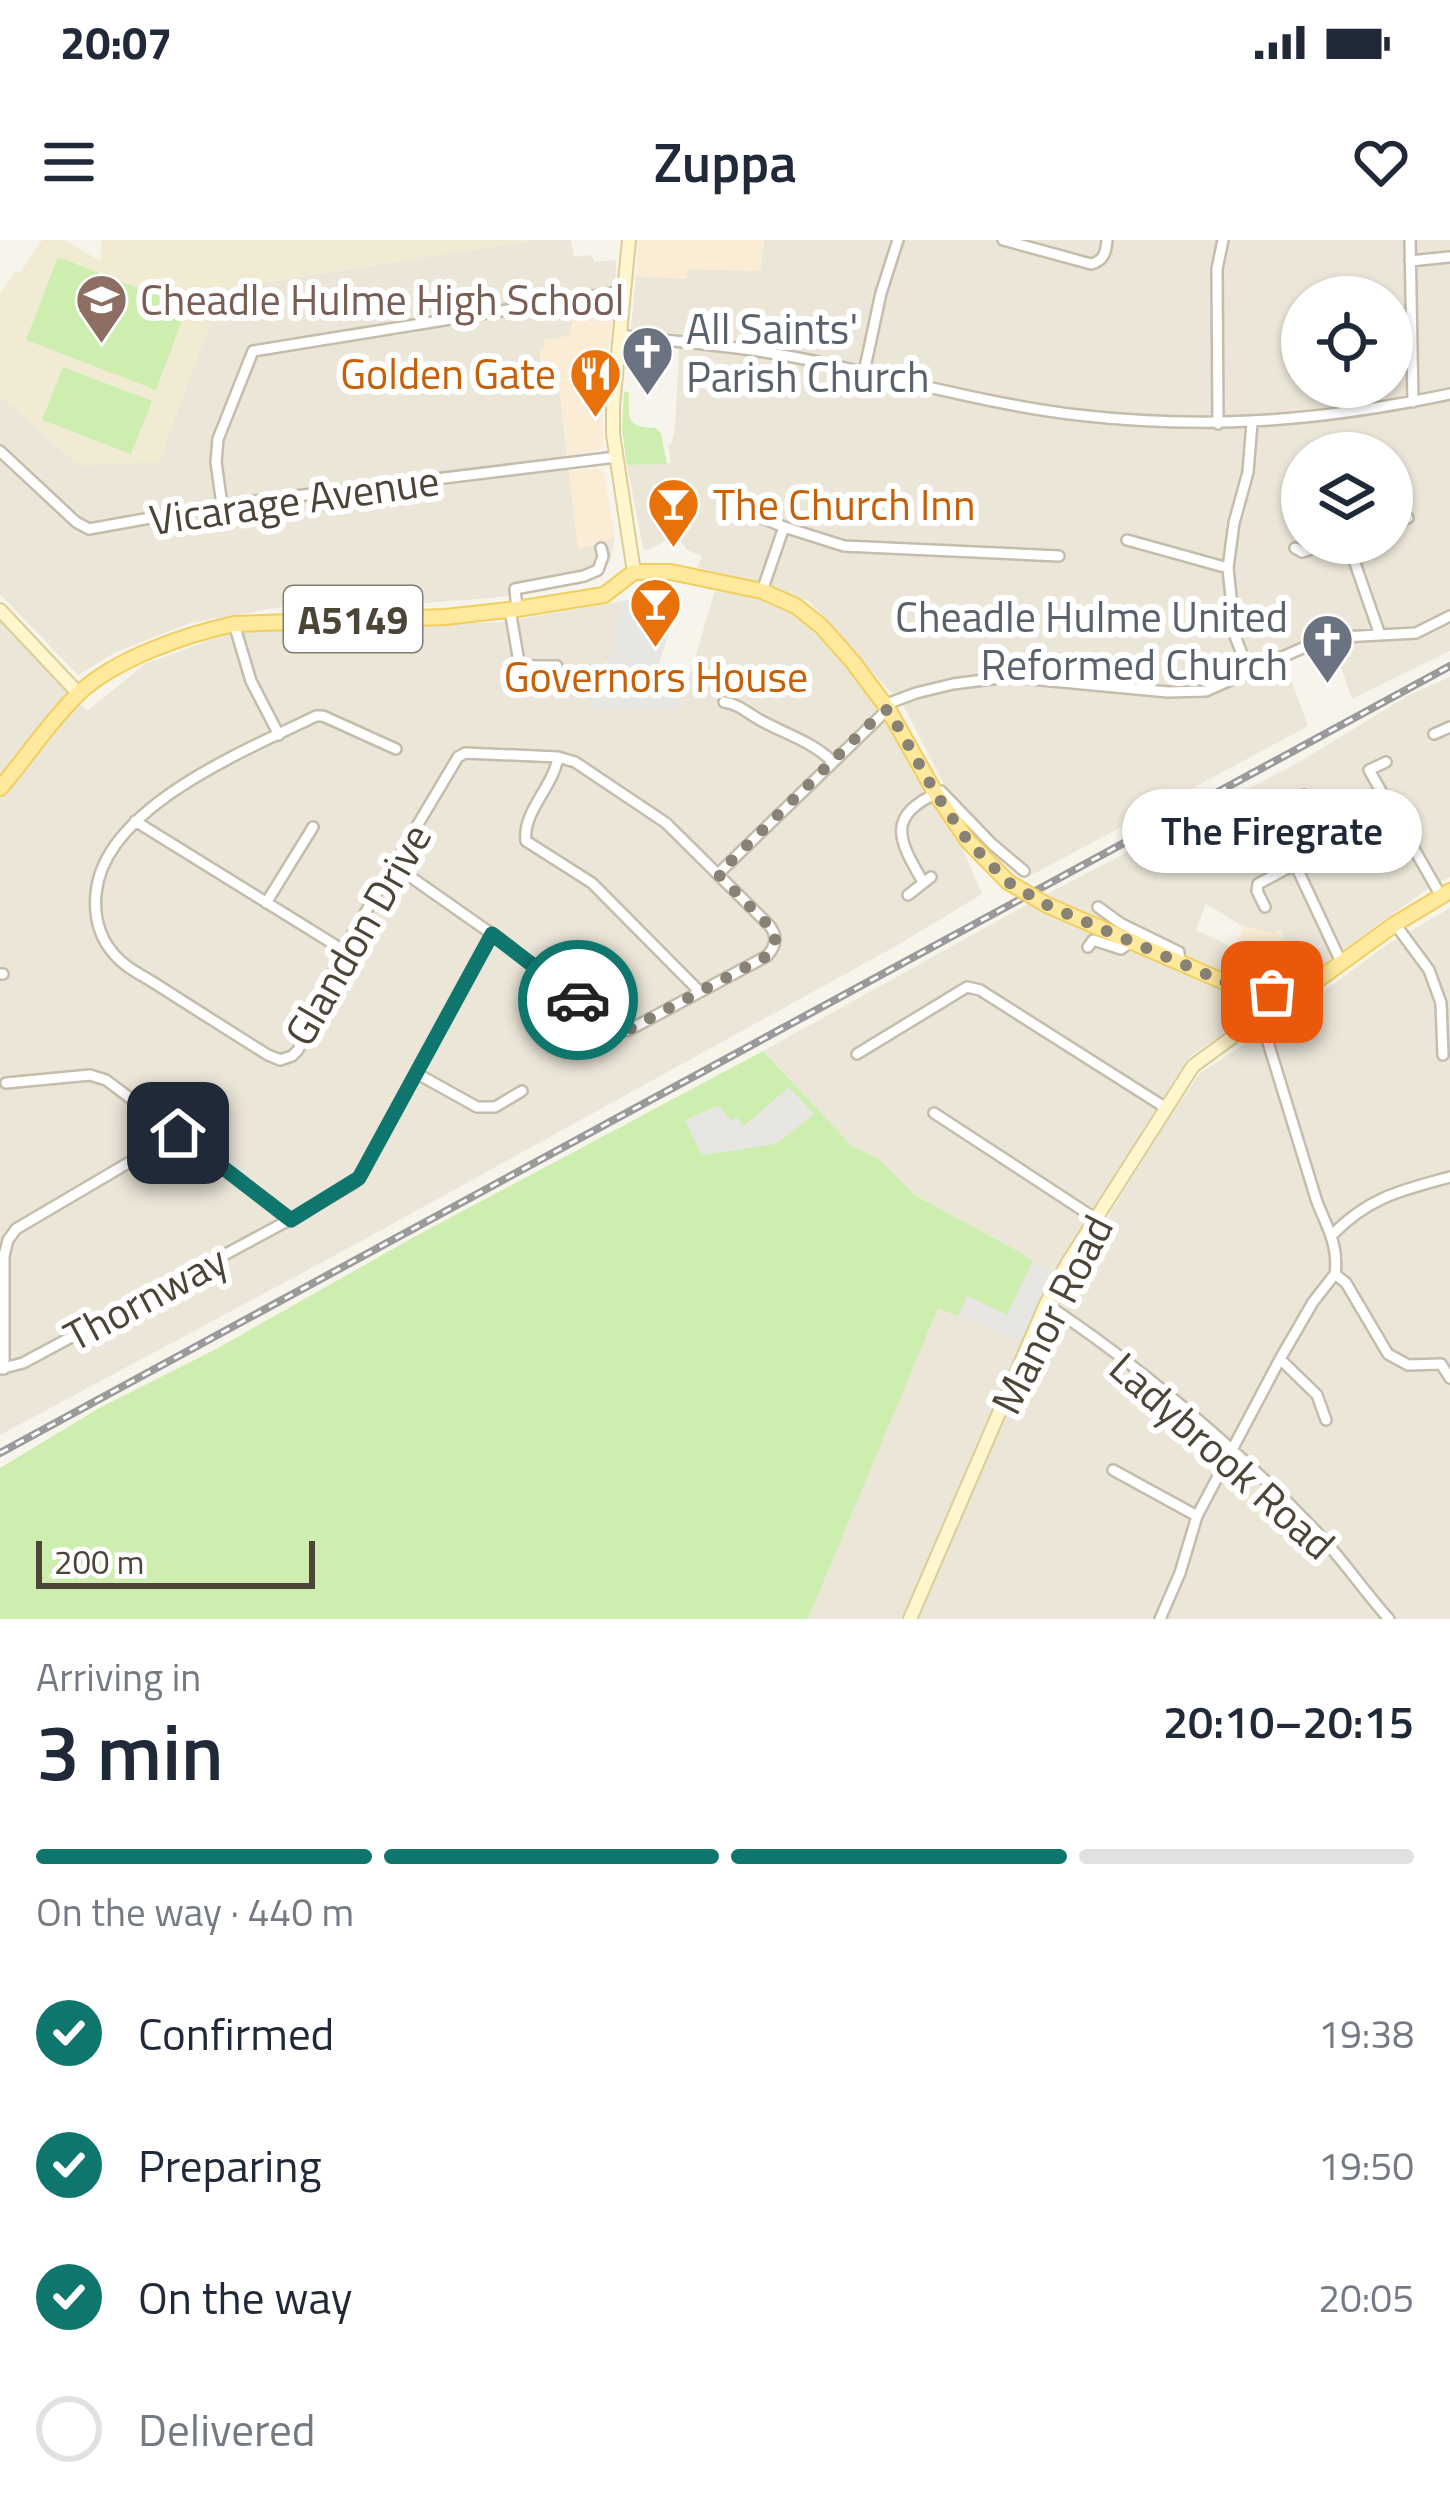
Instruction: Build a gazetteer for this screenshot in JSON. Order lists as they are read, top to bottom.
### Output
{
  "streets": {
    "main road": ["A5149"],
    "street": [
      "Vicarage Avenue",
      "Glandon Drive",
      "Thornway",
      "Manor Road",
      "Ladybrook Road"
    ]
  },
  "crossings": [
    ["Manor Road", "Ladybrook Road"]
  ],
  "places": {
    "school or university": ["Cheadle Hulme High School"],
    "church": ["All Saints' Parish Church", "Cheadle Hulme United Reformed Church"],
    "restaurant": ["Golden Gate"],
    "bar": ["The Church Inn", "Governors House"],
    "other": ["The Firegrate"]
  },
  "scale_bar": "200 m",
  "page": {
    "status": "20:07",
    "header": "Zuppa",
    "bubble": "The Firegrate",
    "scale": "200 m",
    "heading": ["3 min", "Arriving in", "20:10–20:15"],
    "bar": "On the way · 440 m",
    "list": [
      ["Confirmed", "19:38"],
      ["Preparing", "19:50"],
      ["On the way", "20:05"],
      "Delivered"
    ]
  }
}
